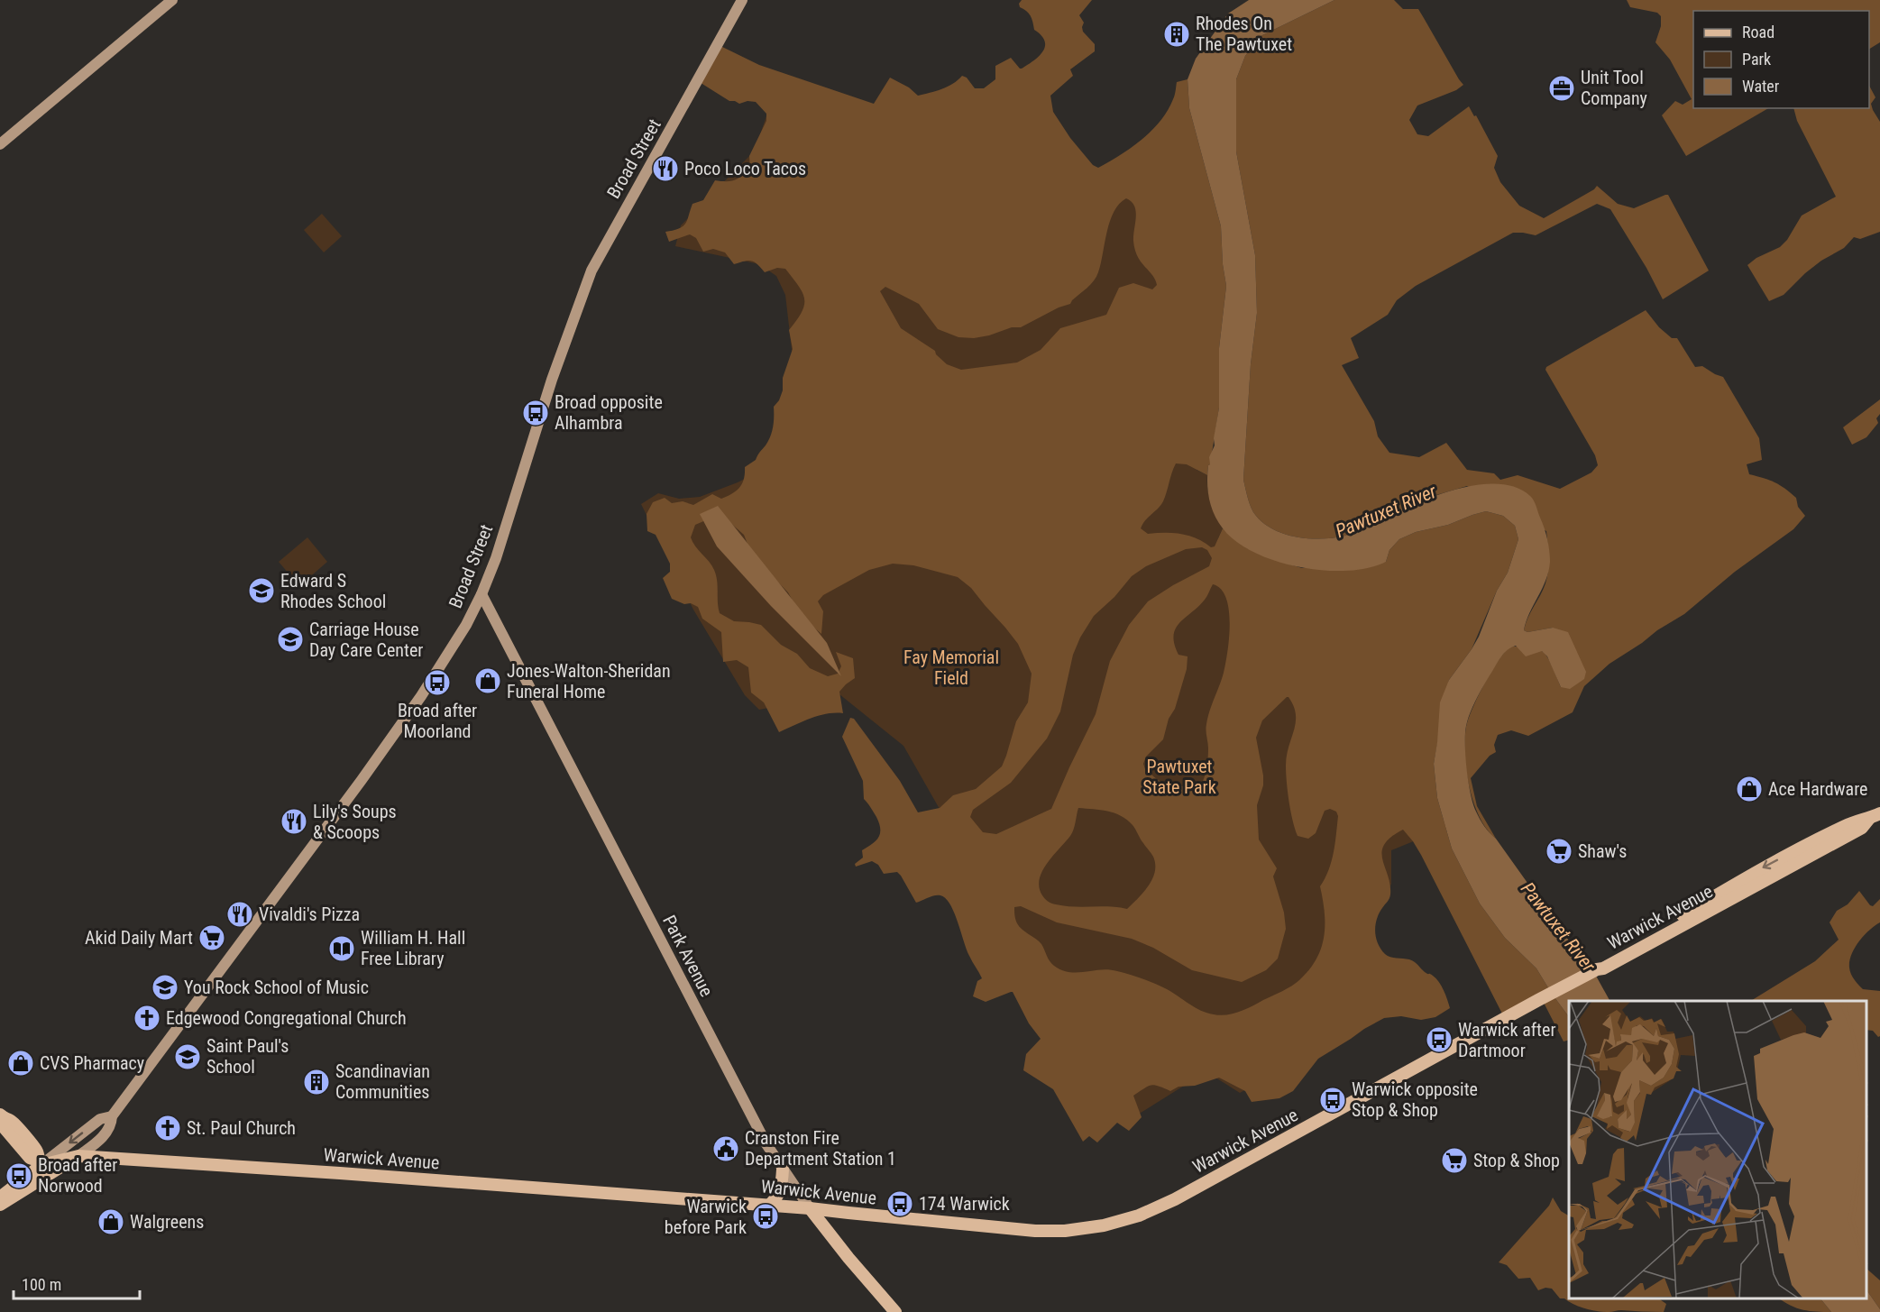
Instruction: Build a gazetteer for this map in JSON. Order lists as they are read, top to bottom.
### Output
{
  "streets": {
    "main road": ["Broad Street", "Warwick Avenue", "Park Avenue"]
  },
  "crossings": [
    ["Broad Street", "Warwick Avenue"],
    ["Broad Street", "Park Avenue"],
    ["Warwick Avenue", "Park Avenue"]
  ],
  "water": ["Pawtuxet River"],
  "parks": ["Fay Memorial Field", "Pawtuxet State Park"],
  "places": {
    "building": ["Rhodes On The Pawtuxet", "Scandinavian Communities"],
    "office": ["Unit Tool Company"],
    "restaurant": ["Poco Loco Tacos", "Lily's Soups & Scoops", "Vivaldi's Pizza"],
    "bus stop": [
      "Broad opposite Alhambra",
      "Broad after Moorland",
      "Warwick after Dartmoor",
      "Warwick opposite Stop & Shop",
      "Broad after Norwood",
      "174 Warwick",
      "Warwick before Park"
    ],
    "school or university": [
      "Edward S Rhodes School",
      "Carriage House Day Care Center",
      "You Rock School of Music",
      "Saint Paul's School"
    ],
    "shop": [
      "Jones-Walton-Sheridan Funeral Home",
      "Ace Hardware",
      "CVS Pharmacy",
      "Walgreens"
    ],
    "supermarket": ["Shaw's", "Akid Daily Mart", "Stop & Shop"],
    "library": ["William H. Hall Free Library"],
    "church": ["Edgewood Congregational Church", "St. Paul Church"],
    "public building": ["Cranston Fire Department Station 1"]
  },
  "legend": ["Road", "Park", "Water"],
  "scale_bar": "100 m"
}
